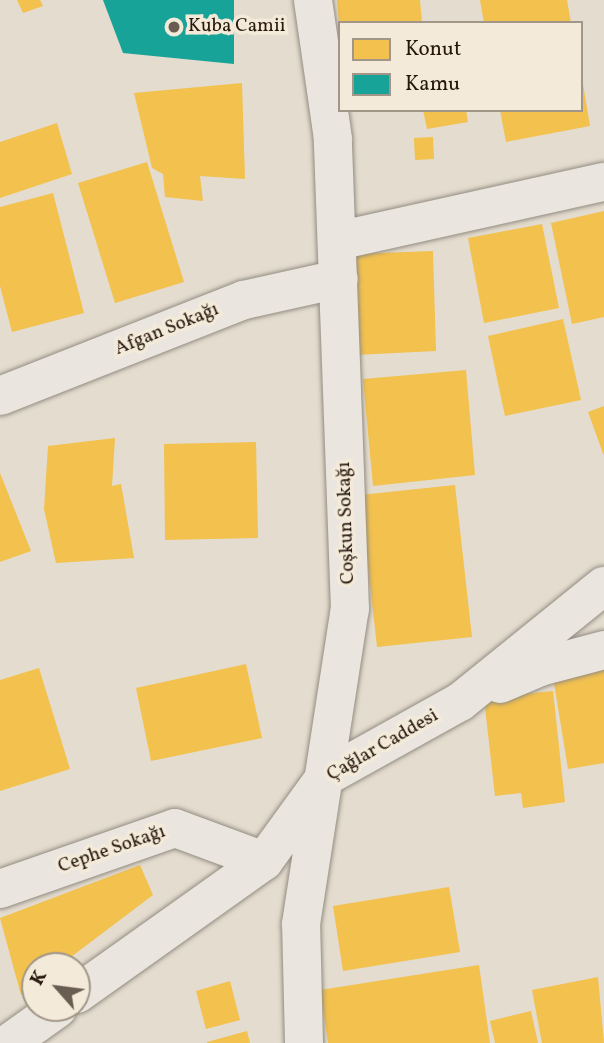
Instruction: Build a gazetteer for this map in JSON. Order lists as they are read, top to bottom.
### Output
{
  "streets": {
    "street": [
      "Afgan Sokağı",
      "Coşkun Sokağı",
      "Çağlar Caddesi",
      "Cephe Sokağı"
    ]
  },
  "crossings": [
    ["Afgan Sokağı", "Coşkun Sokağı"],
    ["Coşkun Sokağı", "Çağlar Caddesi"],
    ["Çağlar Caddesi", "Cephe Sokağı"]
  ],
  "places": ["Kuba Camii"],
  "legend": ["Konut", "Kamu"],
  "north": "top left"
}
